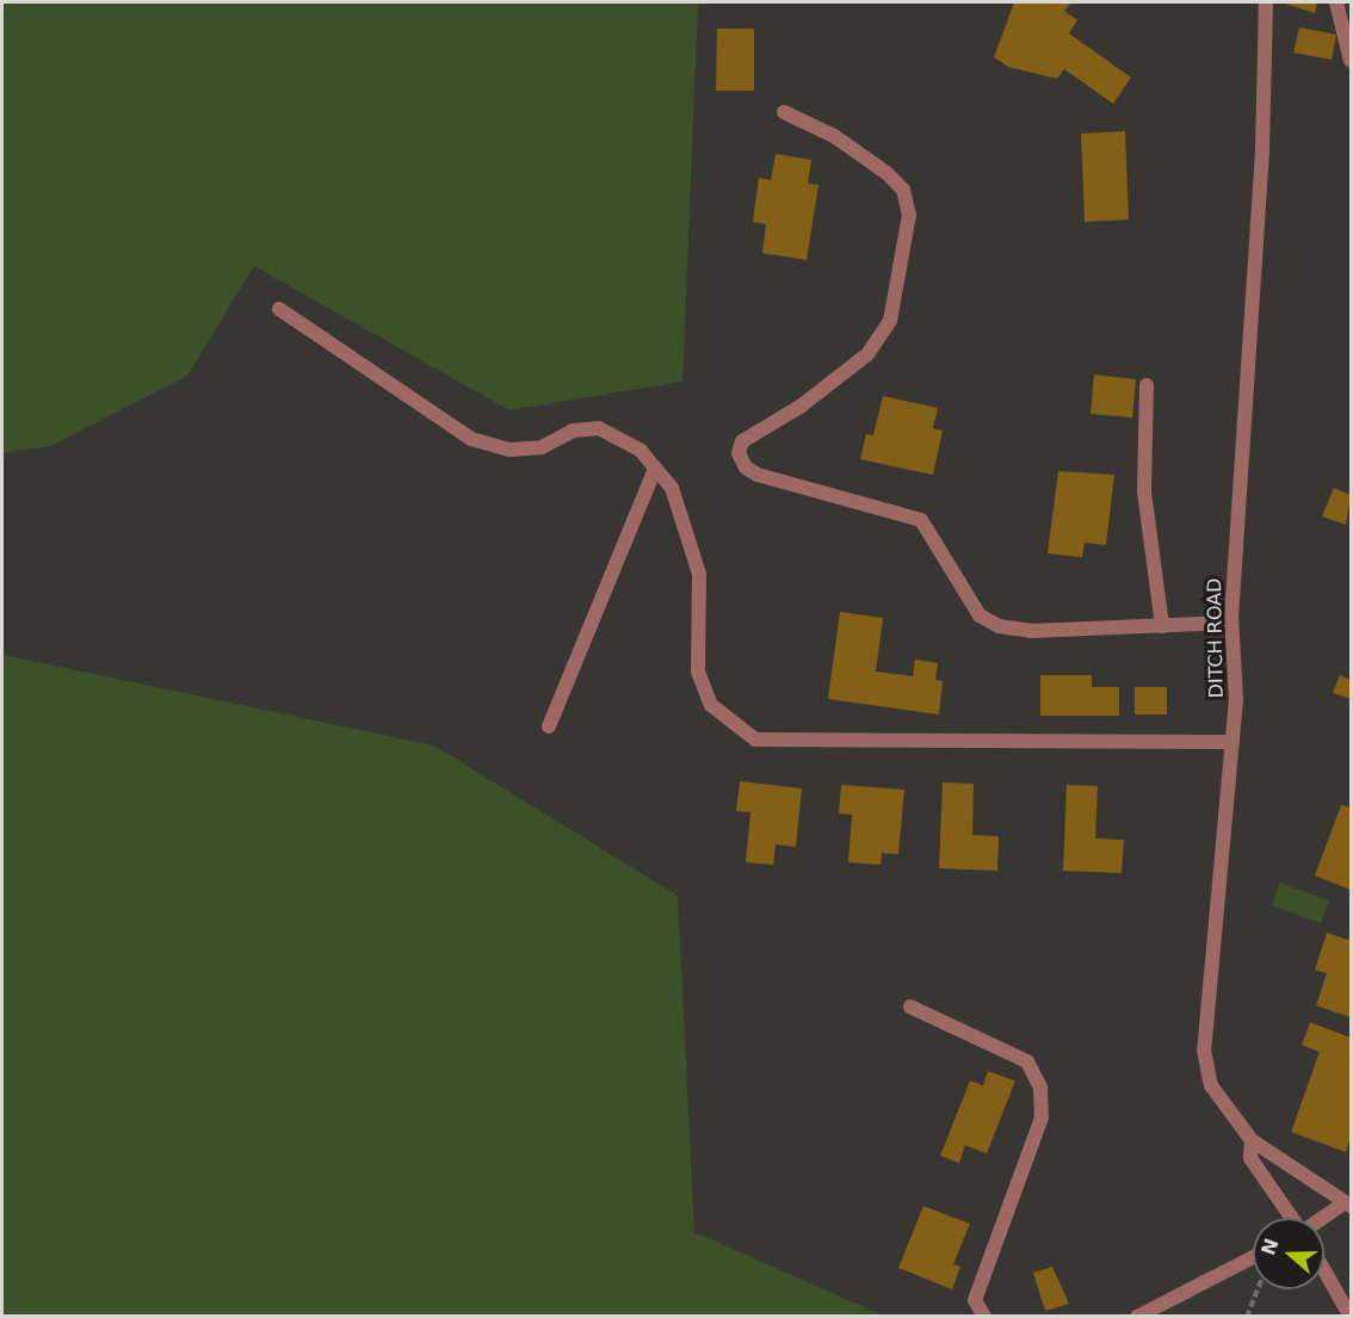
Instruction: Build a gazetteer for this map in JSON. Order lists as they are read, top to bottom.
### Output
{
  "streets": {
    "street": ["DITCH ROAD"]
  },
  "north": "left"
}
